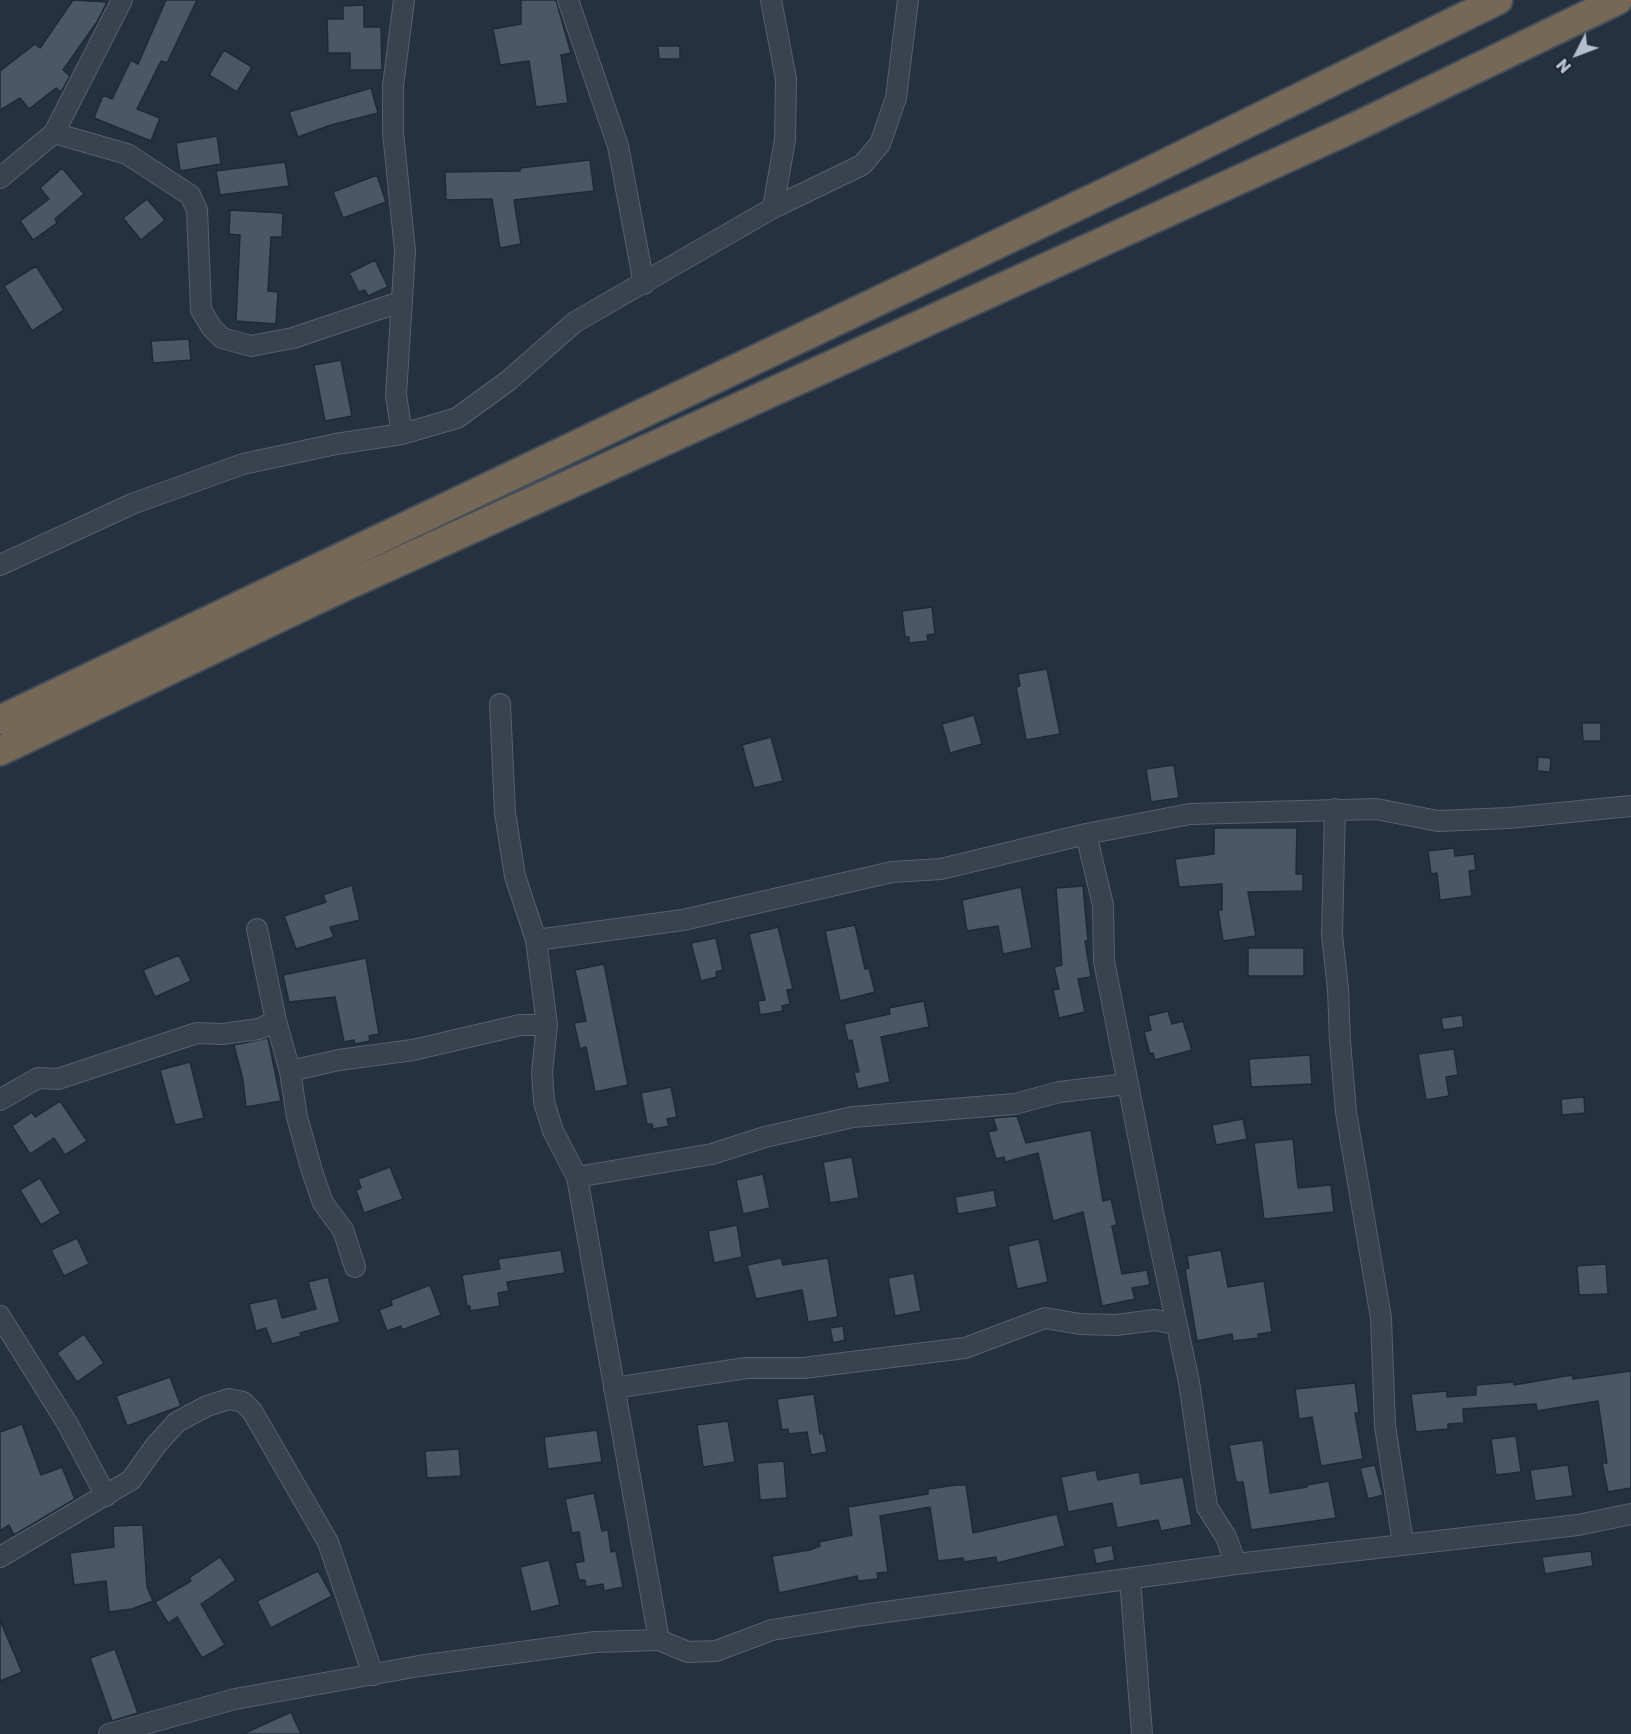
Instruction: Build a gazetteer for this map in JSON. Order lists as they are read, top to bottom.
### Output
{
  "north": "bottom left"
}
